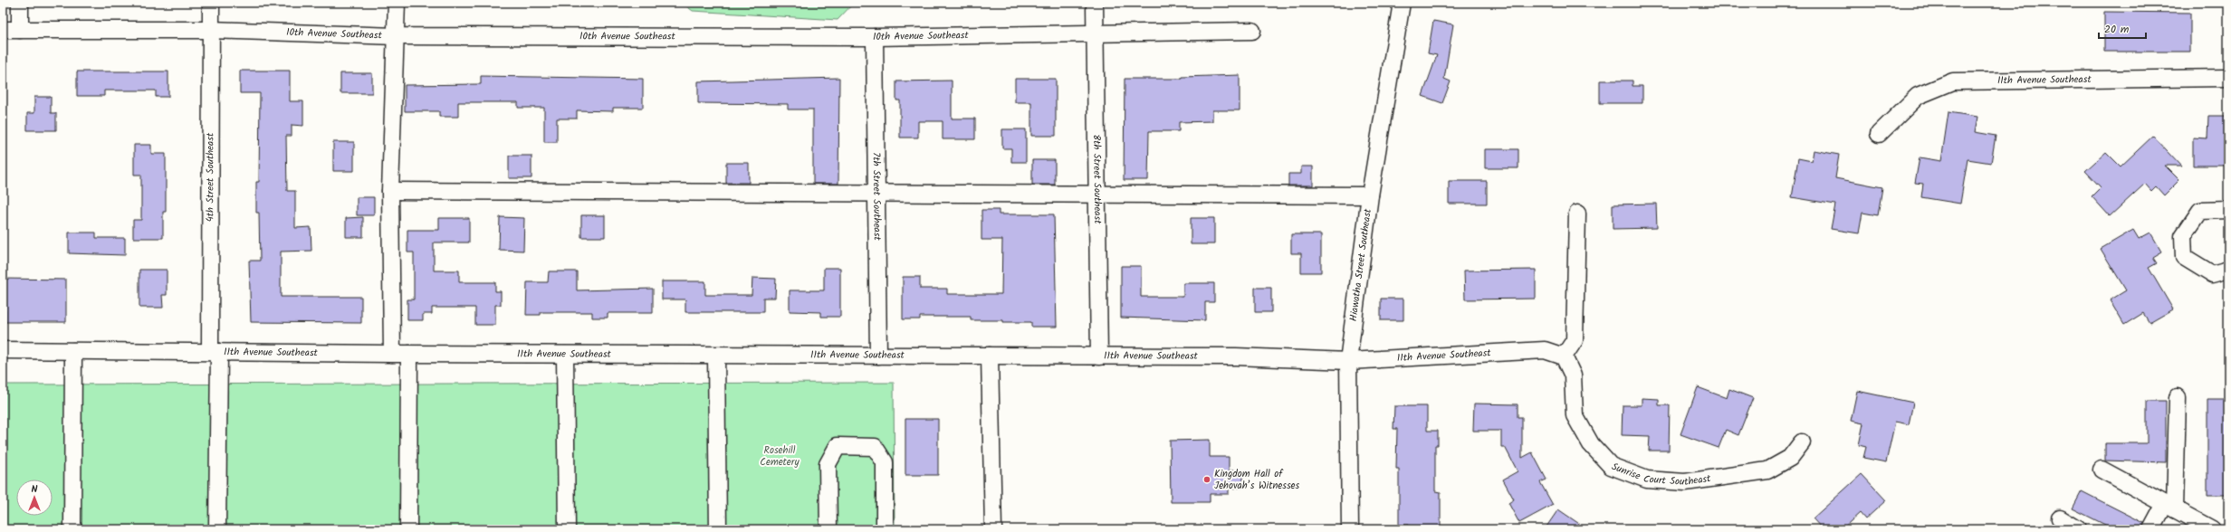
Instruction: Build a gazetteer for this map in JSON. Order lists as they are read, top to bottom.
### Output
{
  "streets": {
    "street": [
      "10th Avenue Southeast",
      "11th Avenue Southeast",
      "4th Street Southeast",
      "8th Street Southeast",
      "7th Street Southeast",
      "Hiawatha Street Southeast",
      "Sunrise Court Southeast"
    ]
  },
  "crossings": [
    ["10th Avenue Southeast", "4th Street Southeast"],
    ["10th Avenue Southeast", "8th Street Southeast"],
    ["10th Avenue Southeast", "7th Street Southeast"],
    ["11th Avenue Southeast", "4th Street Southeast"],
    ["11th Avenue Southeast", "8th Street Southeast"],
    ["11th Avenue Southeast", "7th Street Southeast"],
    ["11th Avenue Southeast", "Hiawatha Street Southeast"],
    ["11th Avenue Southeast", "Sunrise Court Southeast"]
  ],
  "parks": ["Rosehill Cemetery"],
  "places": ["Kingdom Hall of Jehovah’s Witnesses"],
  "scale_bar": "20 m",
  "north": "top"
}
